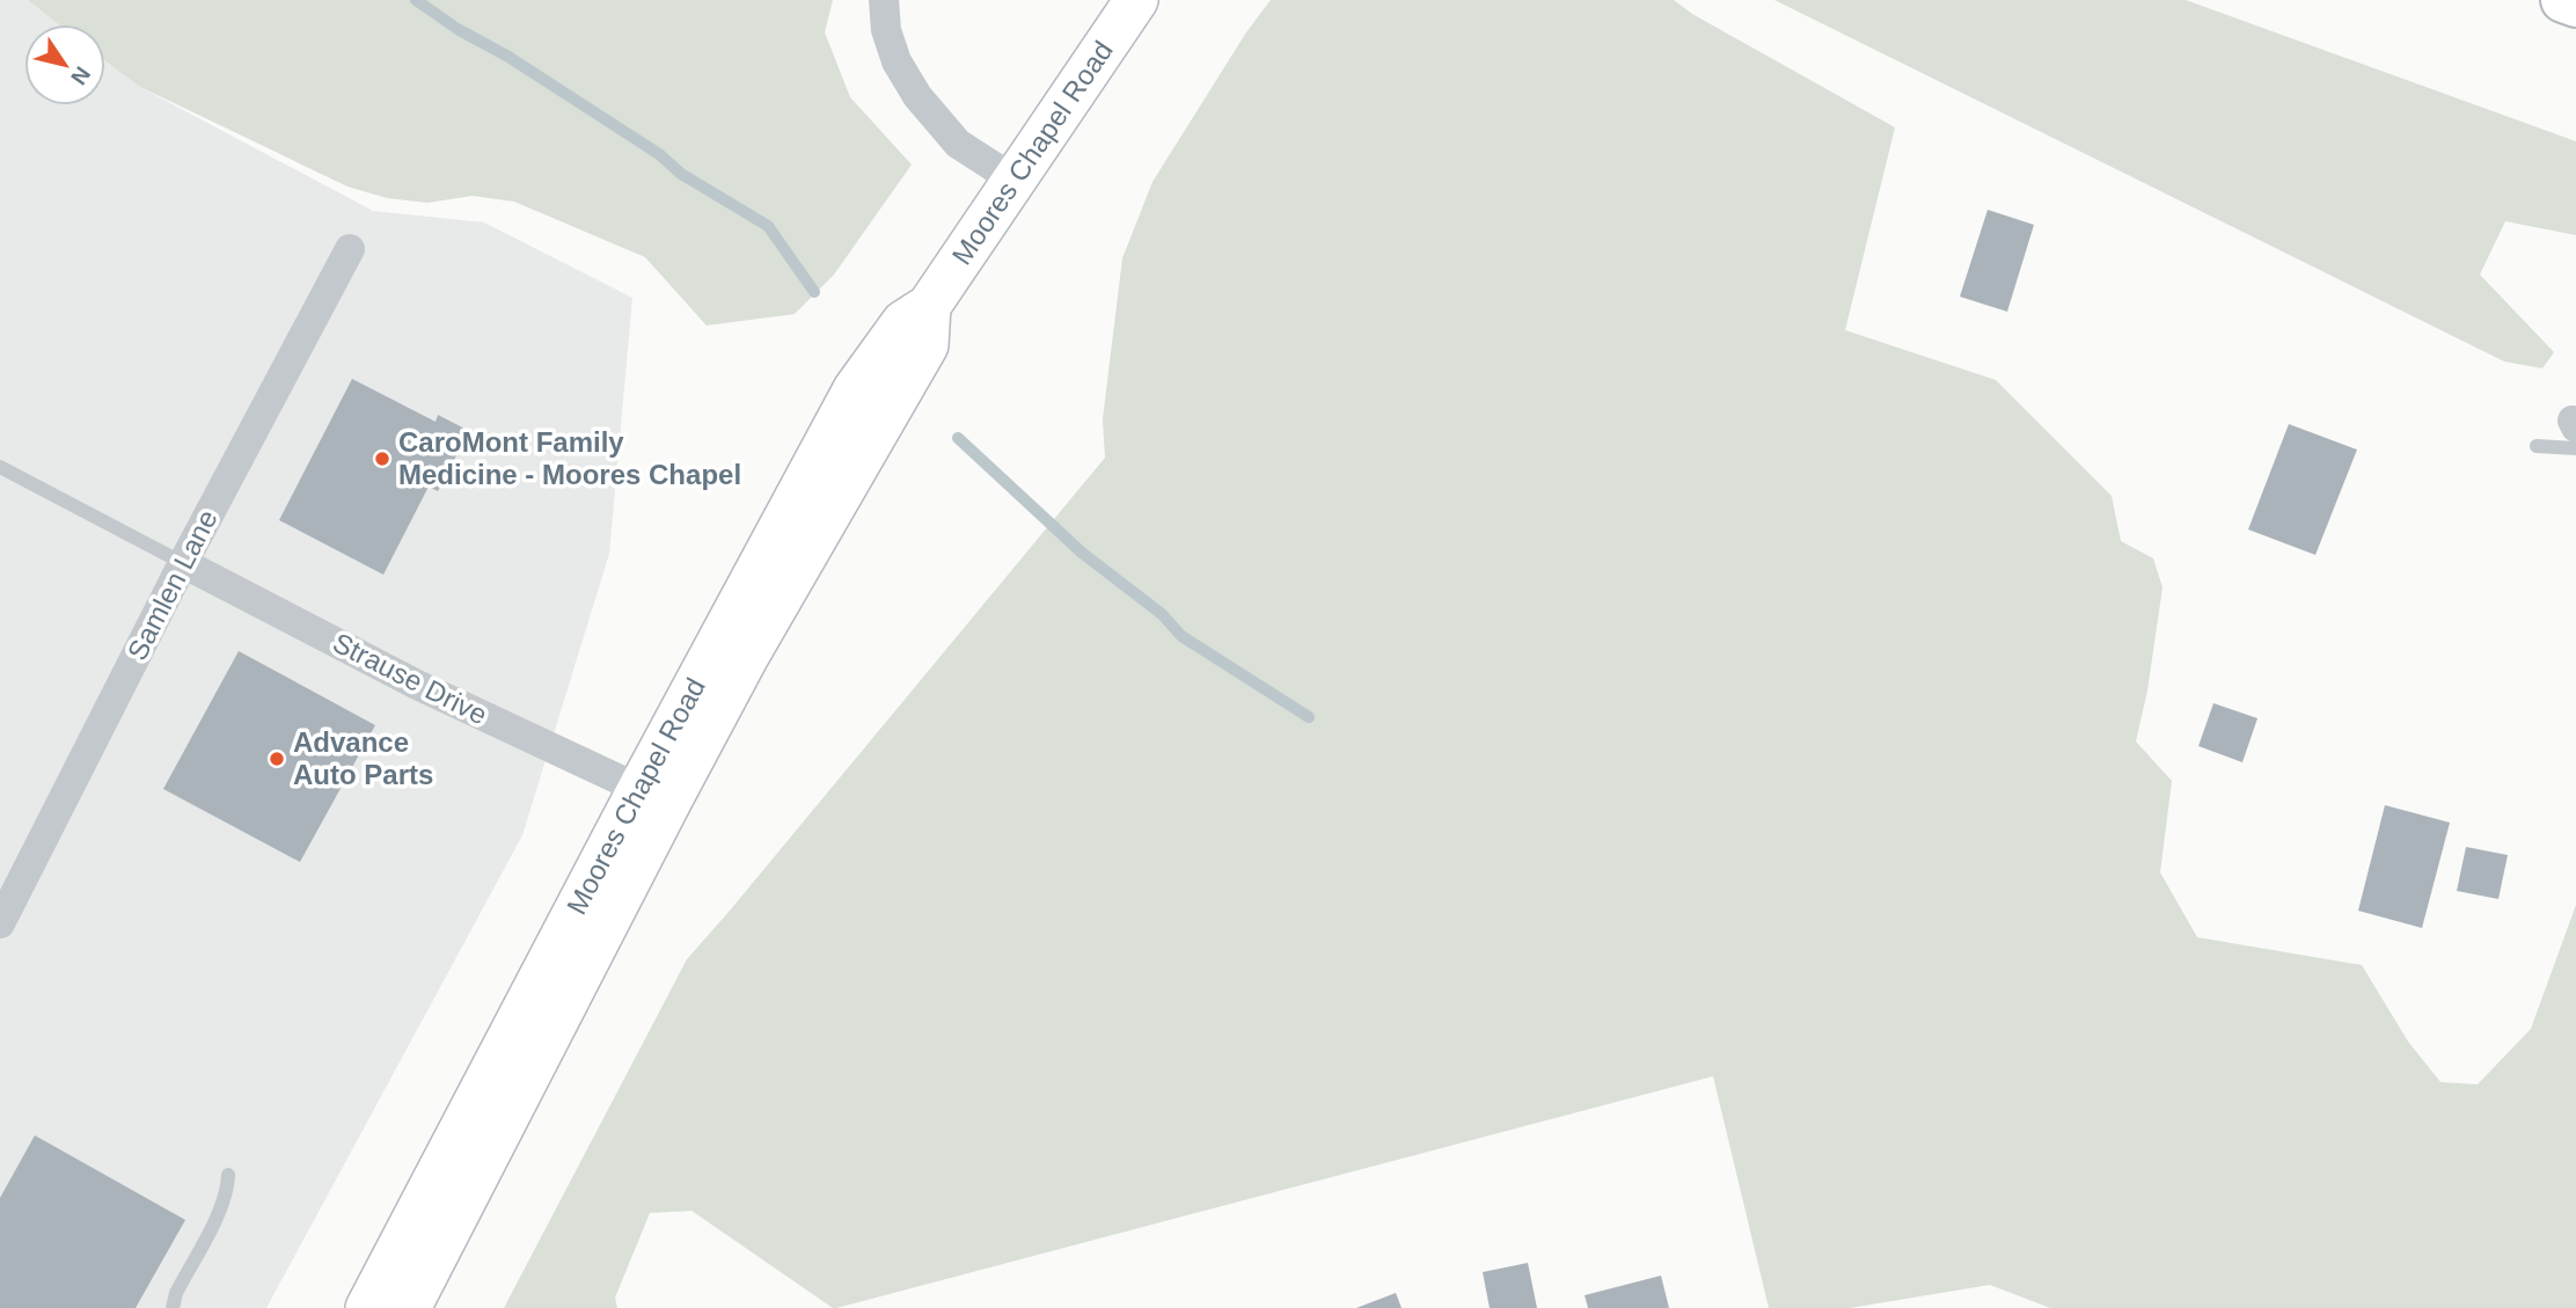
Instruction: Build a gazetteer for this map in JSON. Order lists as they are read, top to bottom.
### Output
{
  "streets": {
    "main road": ["Moores Chapel Road"],
    "street": ["Samlen Lane", "Strause Drive"]
  },
  "crossings": [
    ["Moores Chapel Road", "Strause Drive"],
    ["Samlen Lane", "Strause Drive"]
  ],
  "places": ["CaroMont Family Medicine - Moores Chapel", "Advance Auto Parts"],
  "north": "bottom right"
}
